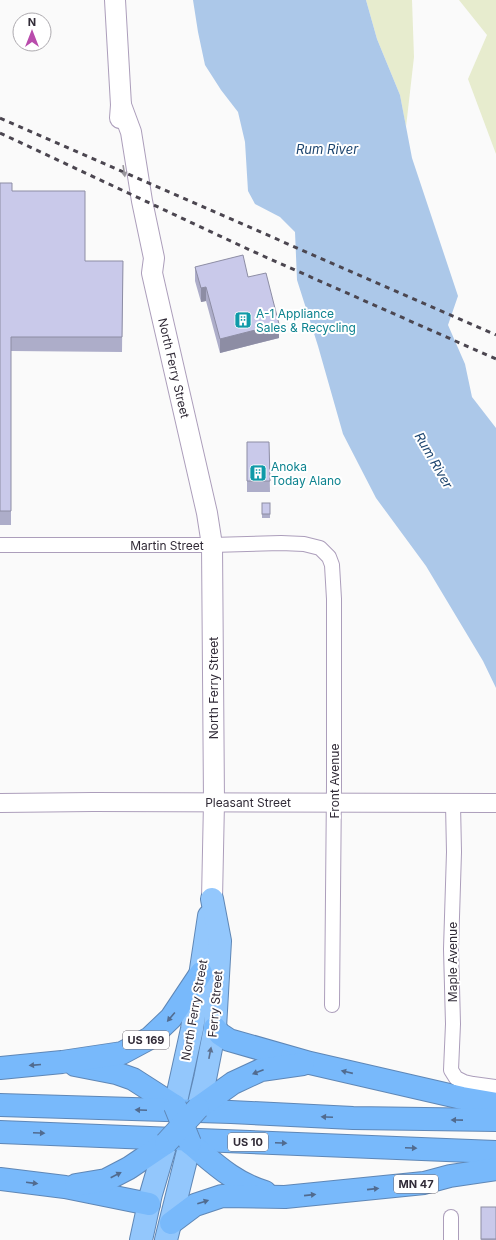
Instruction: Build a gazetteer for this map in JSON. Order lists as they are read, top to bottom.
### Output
{
  "streets": {
    "highway": [
      "North Ferry Street",
      "Ferry Street",
      "US 169",
      "US 10",
      "MN 47"
    ],
    "street": [
      "Martin Street",
      "Front Avenue",
      "Pleasant Street",
      "Maple Avenue"
    ]
  },
  "crossings": [
    ["North Ferry Street", "Martin Street"],
    ["North Ferry Street", "Pleasant Street"],
    ["North Ferry Street", "Ferry Street"],
    ["North Ferry Street", "US 169"],
    ["Martin Street", "Front Avenue"],
    ["Front Avenue", "Pleasant Street"],
    ["Pleasant Street", "Maple Avenue"],
    ["US 169", "MN 47"]
  ],
  "one_way": ["Ferry Street"],
  "water": ["Rum River"],
  "places": {
    "building": ["A-1 Appliance Sales & Recycling", "Anoka Today Alano"]
  },
  "north": "top"
}
